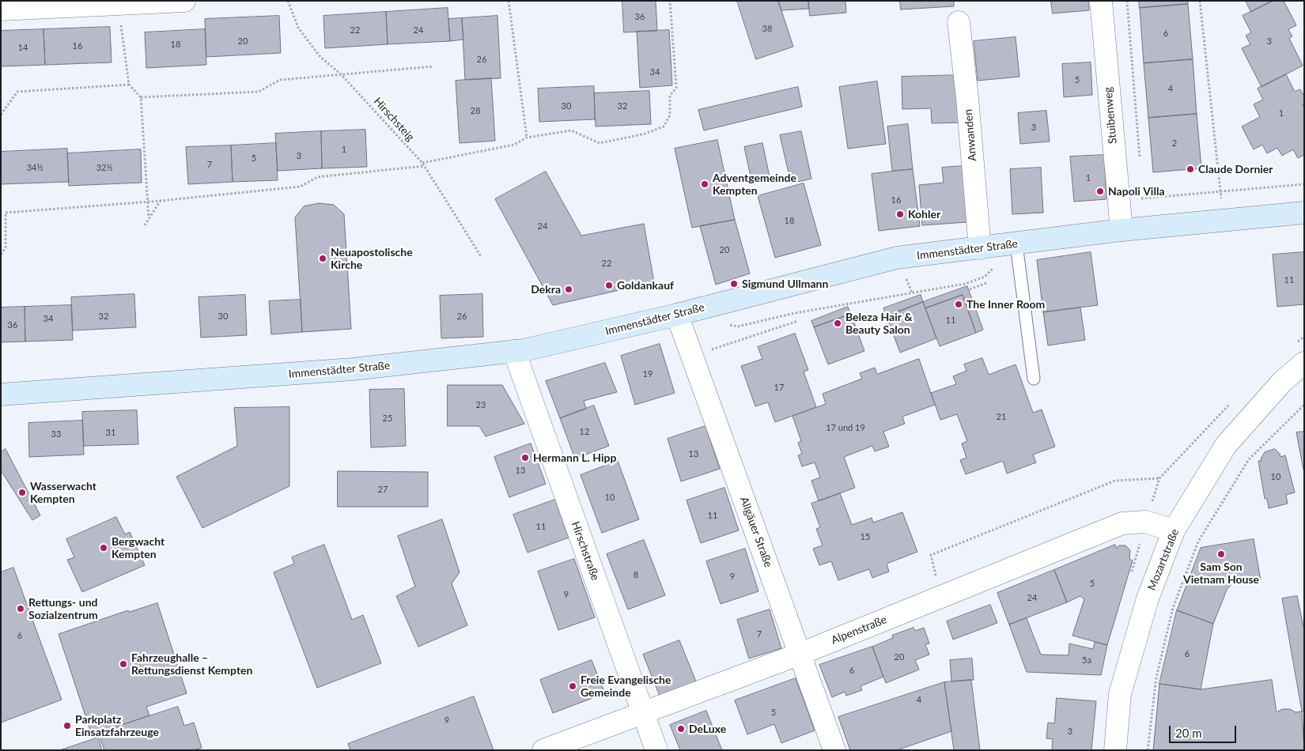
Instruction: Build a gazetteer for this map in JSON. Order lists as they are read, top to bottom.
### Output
{
  "streets": {
    "street": [
      "Stuibenweg",
      "Anwanden",
      "Immenstädter Straße",
      "Allgäuer Straße",
      "Hirschstraße",
      "Mozartstraße",
      "Alpenstraße"
    ],
    "path": ["Hirschsteig"]
  },
  "crossings": [
    ["Stuibenweg", "Immenstädter Straße"],
    ["Anwanden", "Immenstädter Straße"],
    ["Immenstädter Straße", "Allgäuer Straße"],
    ["Immenstädter Straße", "Hirschstraße"],
    ["Allgäuer Straße", "Alpenstraße"],
    ["Hirschstraße", "Alpenstraße"],
    ["Mozartstraße", "Alpenstraße"]
  ],
  "places": [
    "Claude Dornier",
    "Adventgemeinde Kempten",
    "Napoli Villa",
    "Kohler",
    "Neuapostolische Kirche",
    "Sigmund Ullmann",
    "Goldankauf",
    "Dekra",
    "The Inner Room",
    "Beleza Hair & Beauty Salon",
    "Hermann L. Hipp",
    "Wasserwacht Kempten",
    "Bergwacht Kempten",
    "Sam Son Vietnam House",
    "Rettungs- und Sozialzentrum",
    "Fahrzeughalle – Rettungsdienst Kempten",
    "Freie Evangelische Gemeinde",
    "Parkplatz Einsatzfahrzeuge",
    "DeLuxe"
  ],
  "house_numbers": [
    "36",
    "38",
    "22",
    "24",
    "6",
    "20",
    "3",
    "18",
    "16",
    "14",
    "26",
    "34",
    "5",
    "4",
    "30",
    "32",
    "28",
    "1",
    "3",
    "2",
    "1",
    "3",
    "5",
    "7",
    "34½",
    "32½",
    "1",
    "16",
    "18",
    "24",
    "20",
    "22",
    "11",
    "32",
    "30",
    "26",
    "34",
    "11",
    "36",
    "19",
    "17",
    "23",
    "21",
    "25",
    "17 und 19",
    "12",
    "31",
    "33",
    "13",
    "13",
    "10",
    "27",
    "10",
    "11",
    "11",
    "15",
    "8",
    "9",
    "5",
    "9",
    "24",
    "7",
    "6",
    "6",
    "20",
    "5a",
    "6",
    "4",
    "5",
    "9",
    "3"
  ],
  "scale_bar": "20 m"
}
